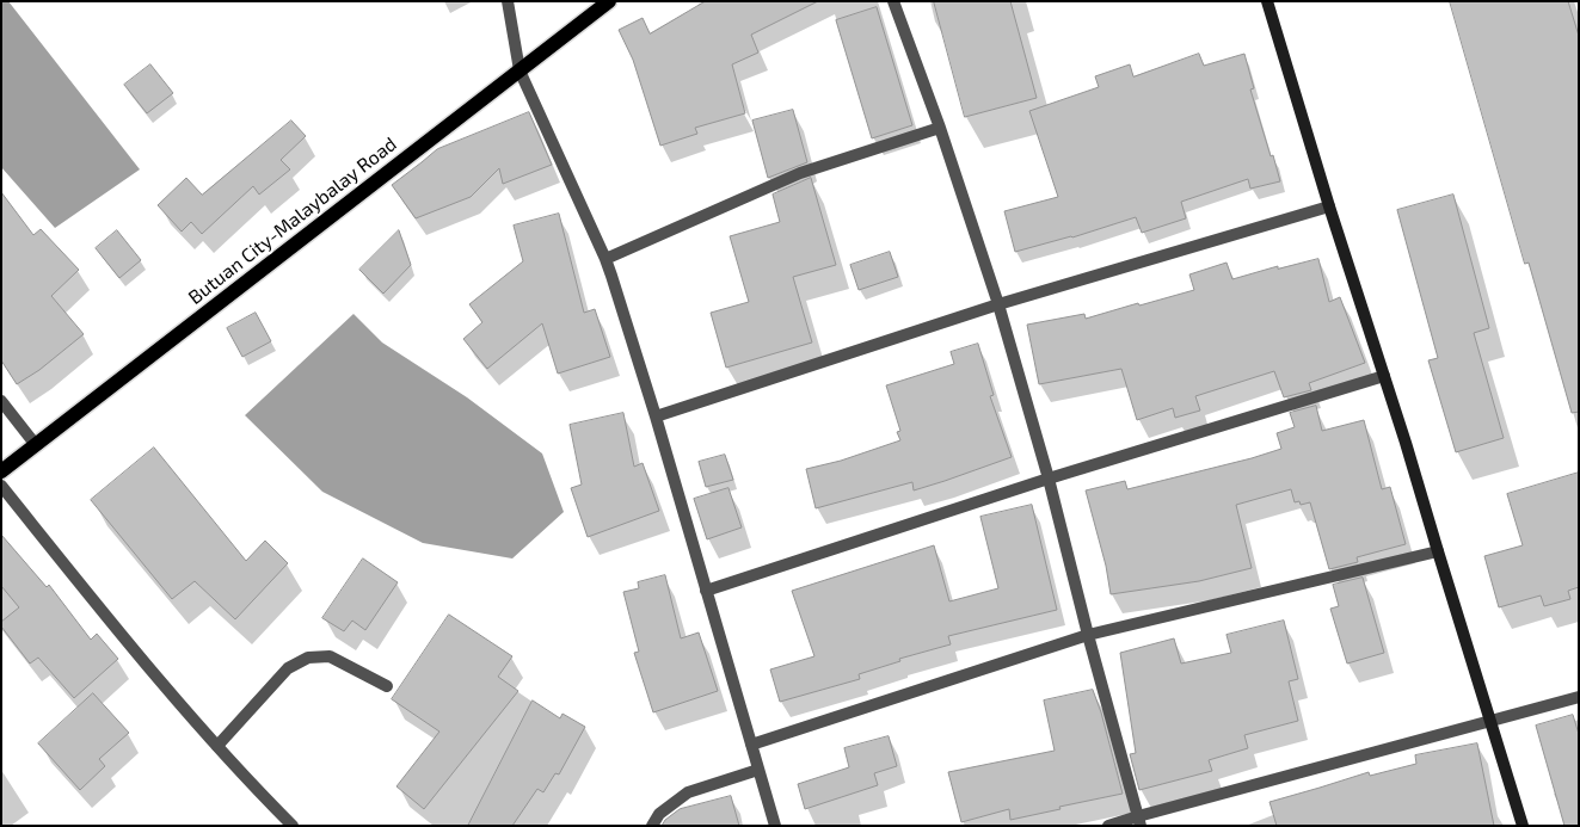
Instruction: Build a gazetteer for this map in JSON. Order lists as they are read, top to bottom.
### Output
{
  "streets": {
    "main road": ["Butuan City-Malaybalay Road"]
  }
}
